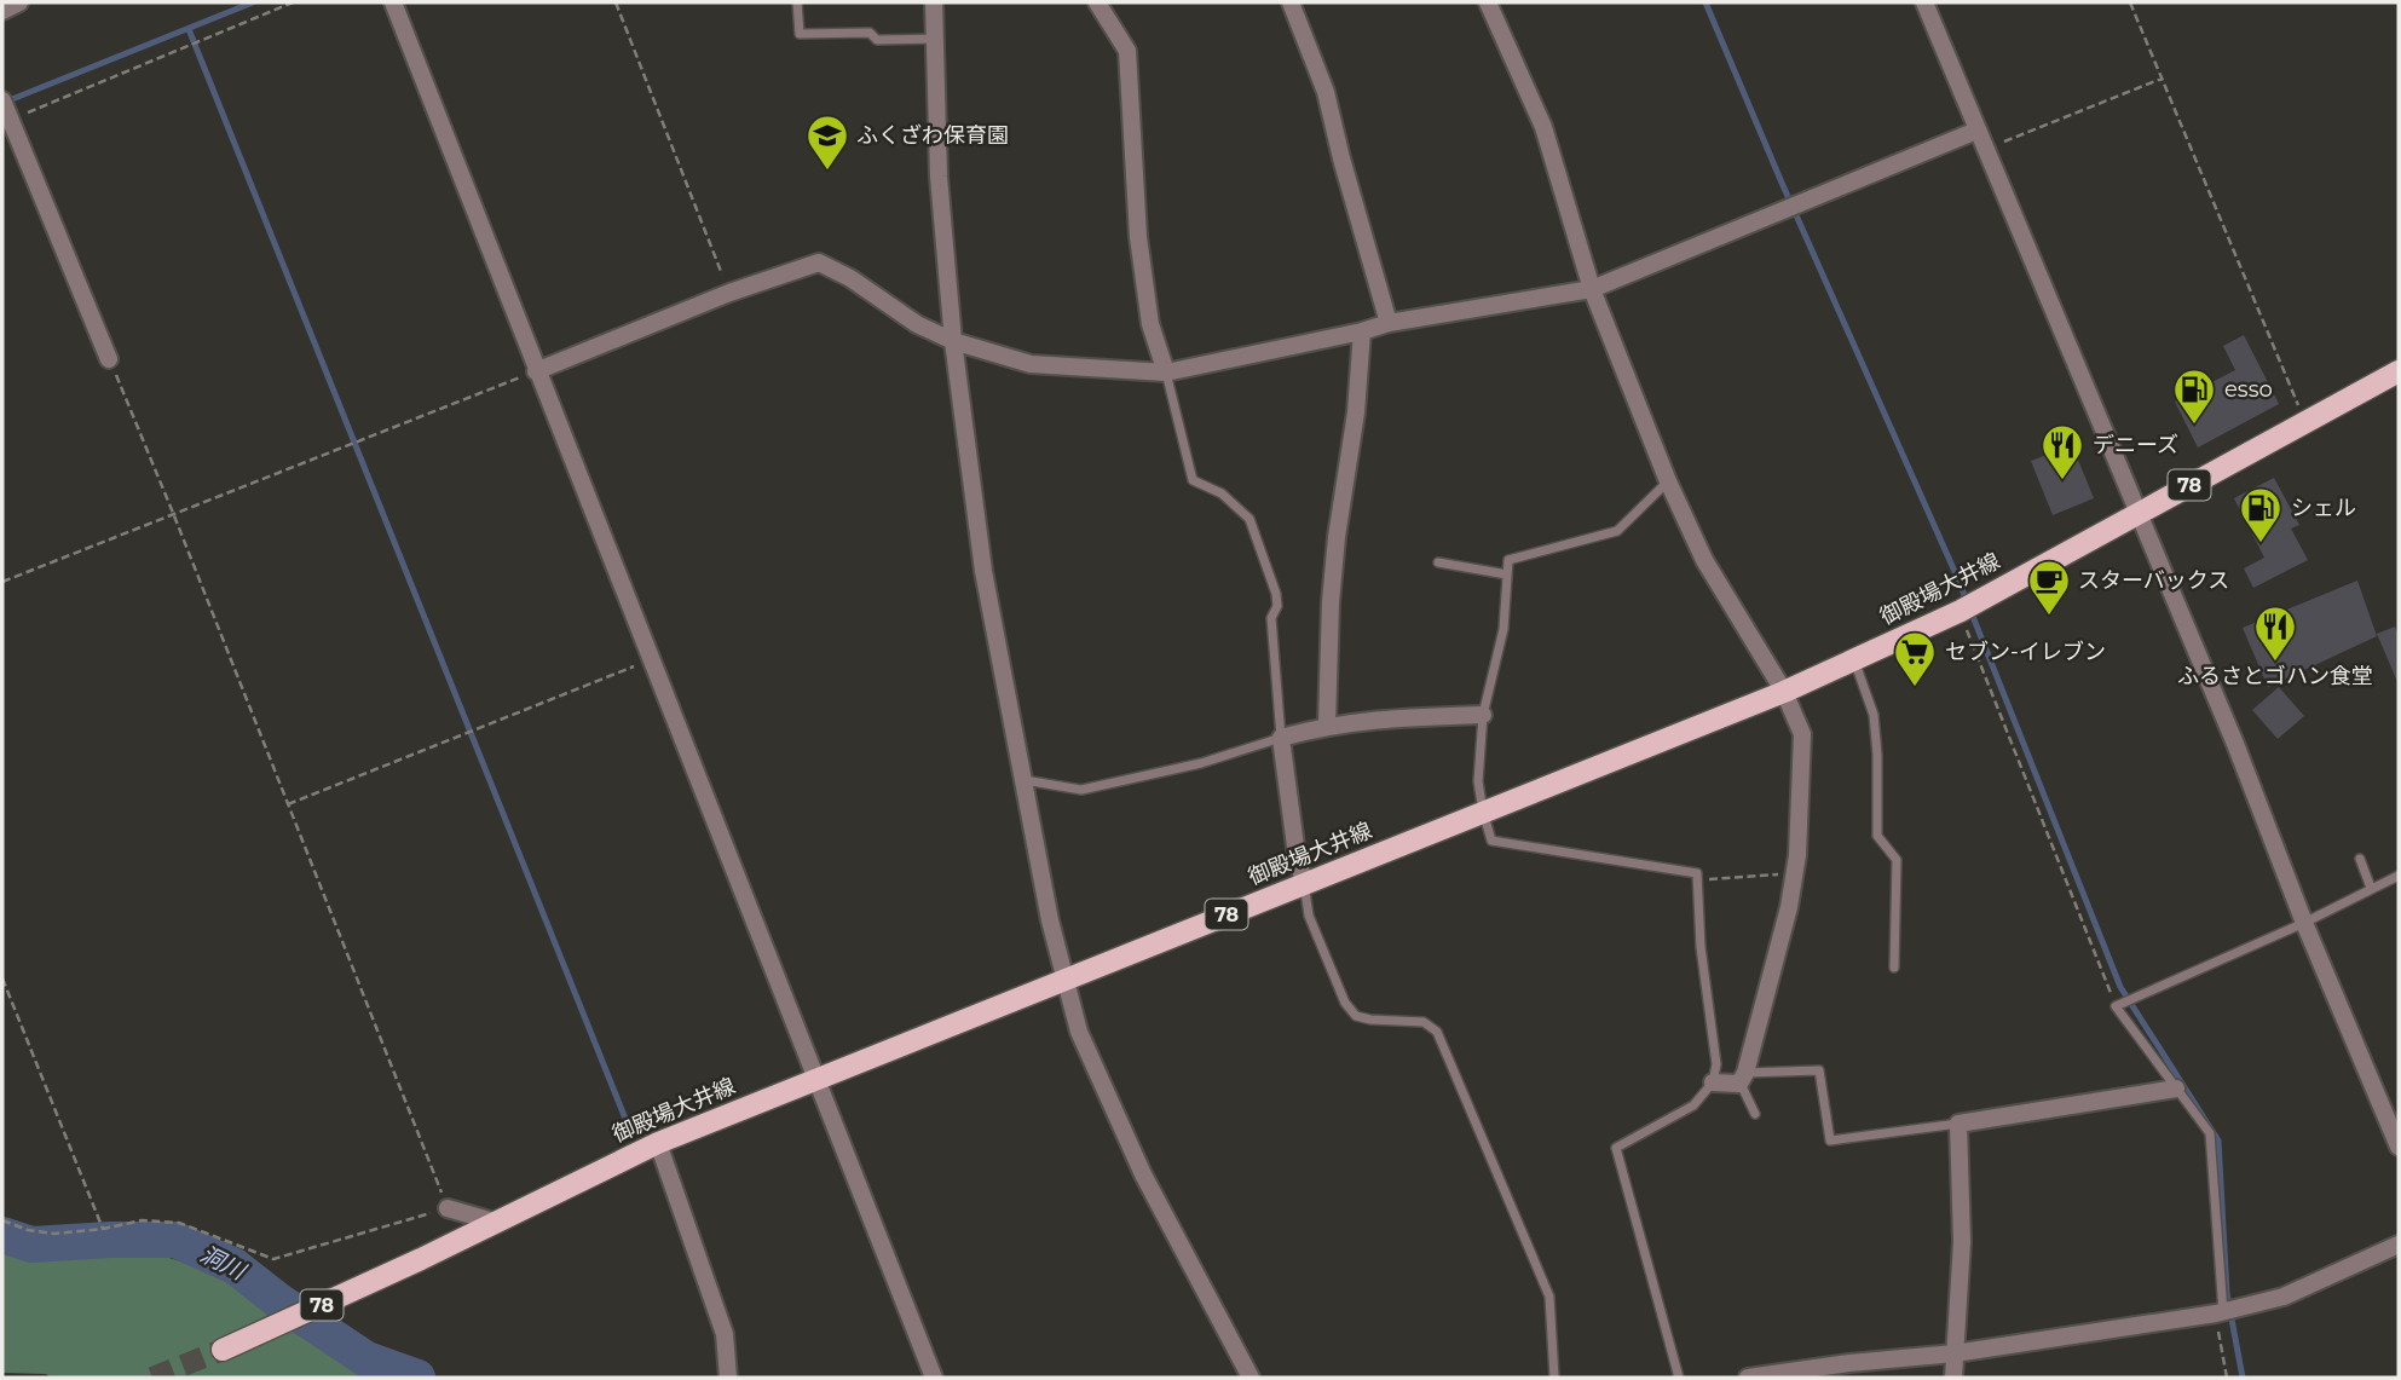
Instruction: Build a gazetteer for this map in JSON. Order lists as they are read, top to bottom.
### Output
{
  "streets": {
    "main road": ["78", "御殿場大井線"]
  },
  "water": ["洞川"],
  "places": {
    "school or university": ["ふくざわ保育園"],
    "fuel station": ["esso", "シェル"],
    "restaurant": ["デニーズ", "ふるさとゴハン食堂"],
    "cafe": ["スターバックス"],
    "supermarket": ["セブン-イレブン"]
  }
}
